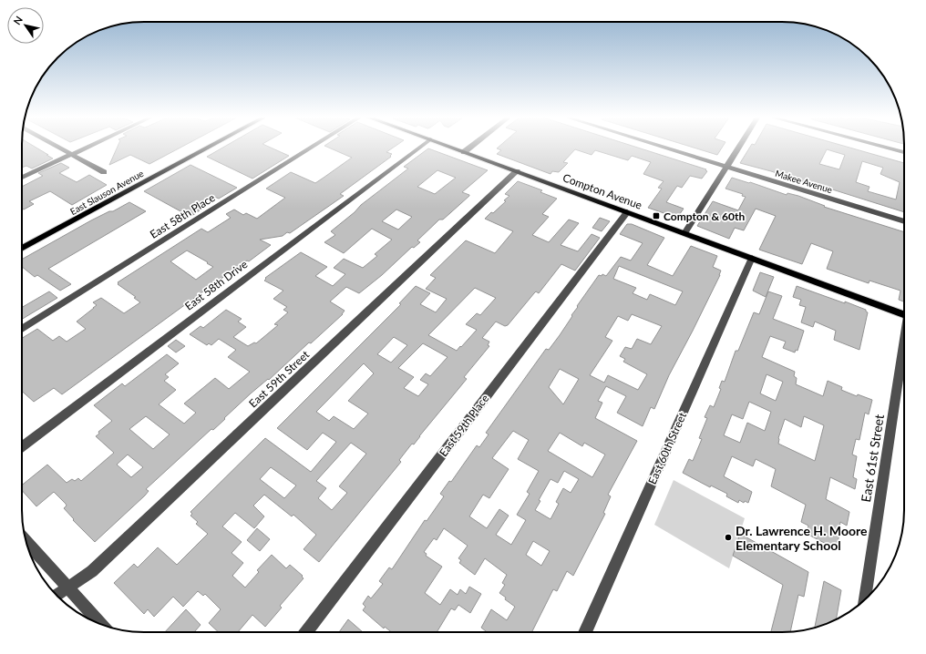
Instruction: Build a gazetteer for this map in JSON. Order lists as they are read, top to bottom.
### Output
{
  "streets": {
    "main road": ["Compton Avenue", "East Slauson Avenue"],
    "street": [
      "Makee Avenue",
      "East 58th Place",
      "East 58th Drive",
      "East 59th Street",
      "East 59th Place",
      "East 60th Street",
      "East 61st Street"
    ]
  },
  "crossings": [
    ["Compton Avenue", "East 59th Street"],
    ["Compton Avenue", "East 59th Place"],
    ["Compton Avenue", "East 60th Street"]
  ],
  "places": {
    "transit": ["Compton & 60th"],
    "other": ["Dr. Lawrence H. Moore Elementary School"]
  },
  "north": "top left"
}
